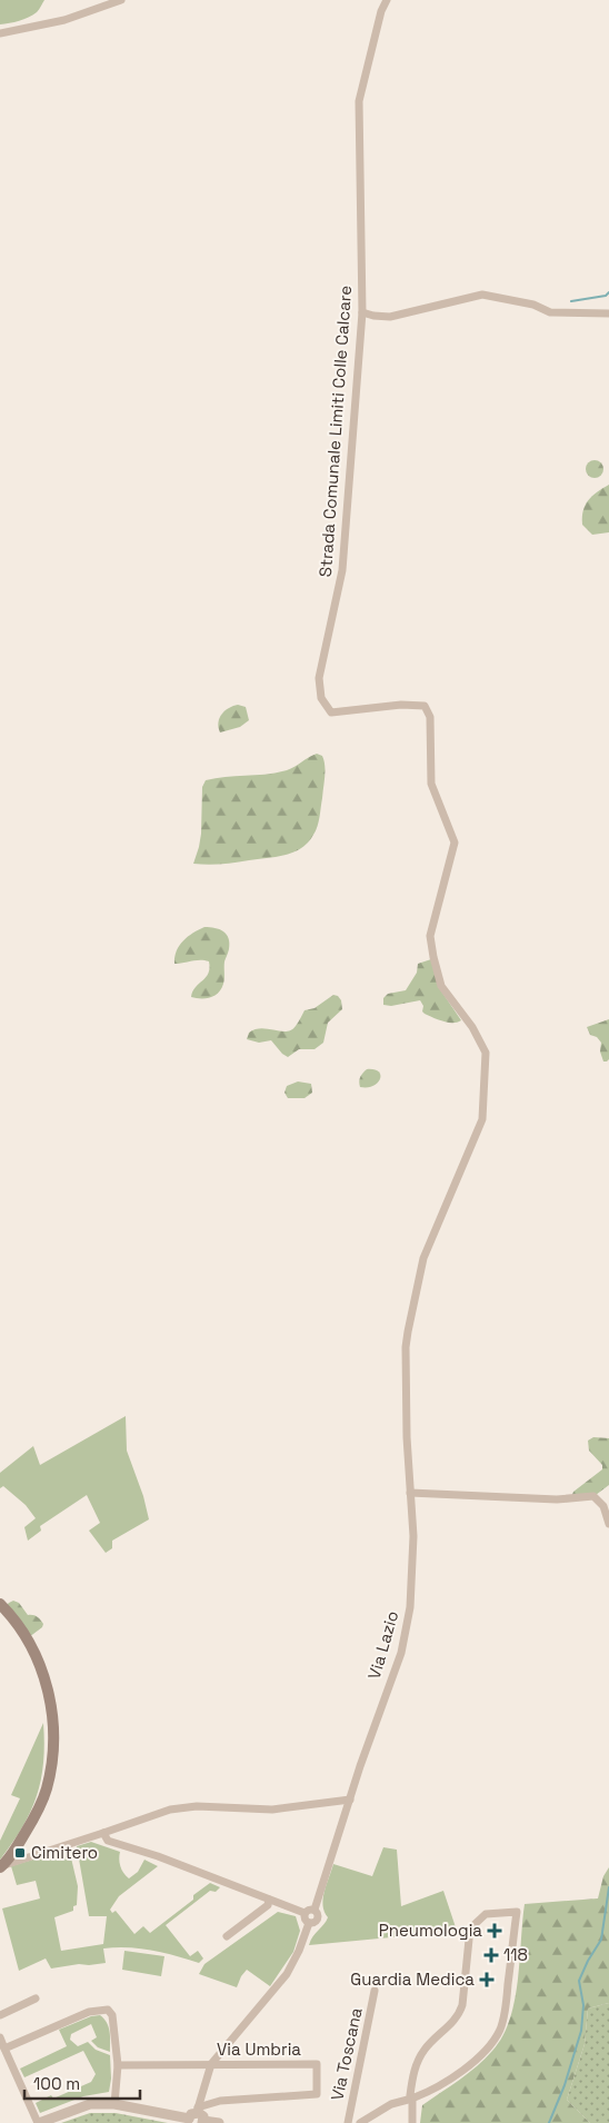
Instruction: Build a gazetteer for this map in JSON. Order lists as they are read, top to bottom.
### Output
{
  "streets": {
    "street": [
      "Strada Comunale Limiti Colle Calcare",
      "Via Lazio",
      "Via Umbria",
      "Via Toscana"
    ]
  },
  "crossings": [
    ["Strada Comunale Limiti Colle Calcare", "Via Lazio"]
  ],
  "places": {
    "transit": ["Cimitero"],
    "health": ["Pneumologia", "118", "Guardia Medica"]
  },
  "scale_bar": "100 m"
}
